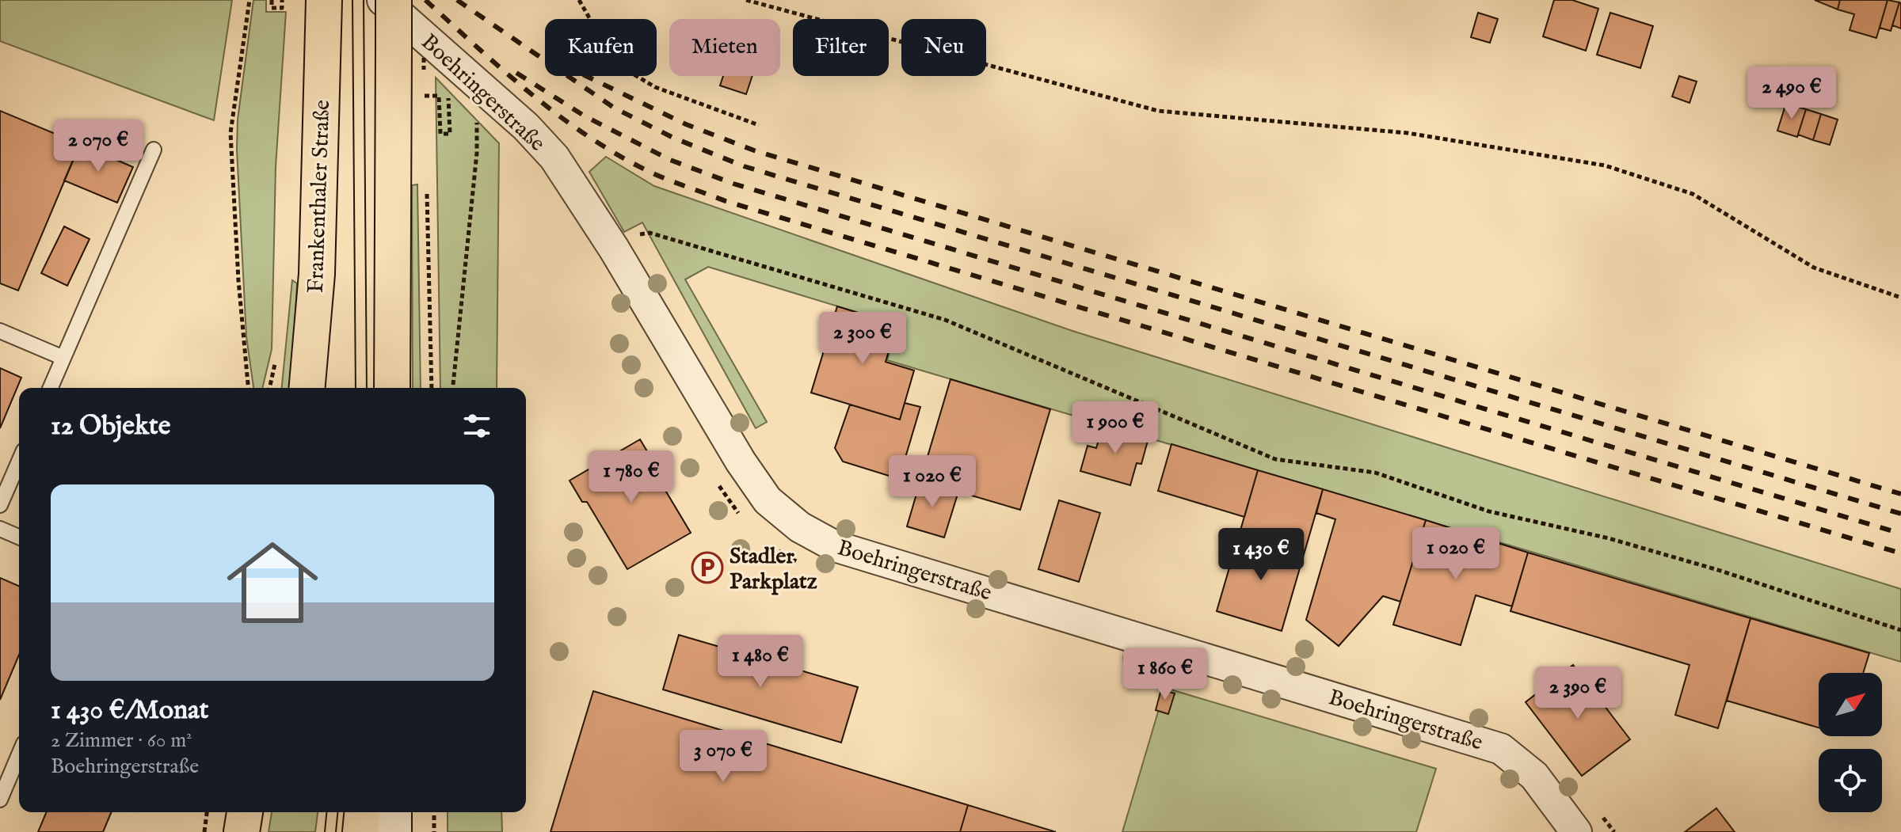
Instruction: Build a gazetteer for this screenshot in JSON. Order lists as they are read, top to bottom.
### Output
{
  "streets": {
    "main road": ["Frankenthaler Straße"],
    "street": ["Boehringerstraße"]
  },
  "places": {
    "parking": ["Stadler Parkplatz"]
  },
  "north": "top right",
  "page": {
    "chip": [
      "Kaufen",
      "Mieten",
      "Filter",
      "Neu"
    ],
    "price": [
      "2 490 €",
      "2 070 €",
      "2 300 €",
      "1 900 €",
      "1 780 €",
      "1 020 €",
      "1 020 €",
      "1 430 €",
      "1 480 €",
      "1 860 €",
      "2 390 €",
      "3 070 €"
    ],
    "heading": "12 Objekte",
    "list": [
      {
        "name": "1 430 €/Monat",
        "note": "2 Zimmer · 60 m² · Boehringerstraße"
      }
    ]
  }
}
